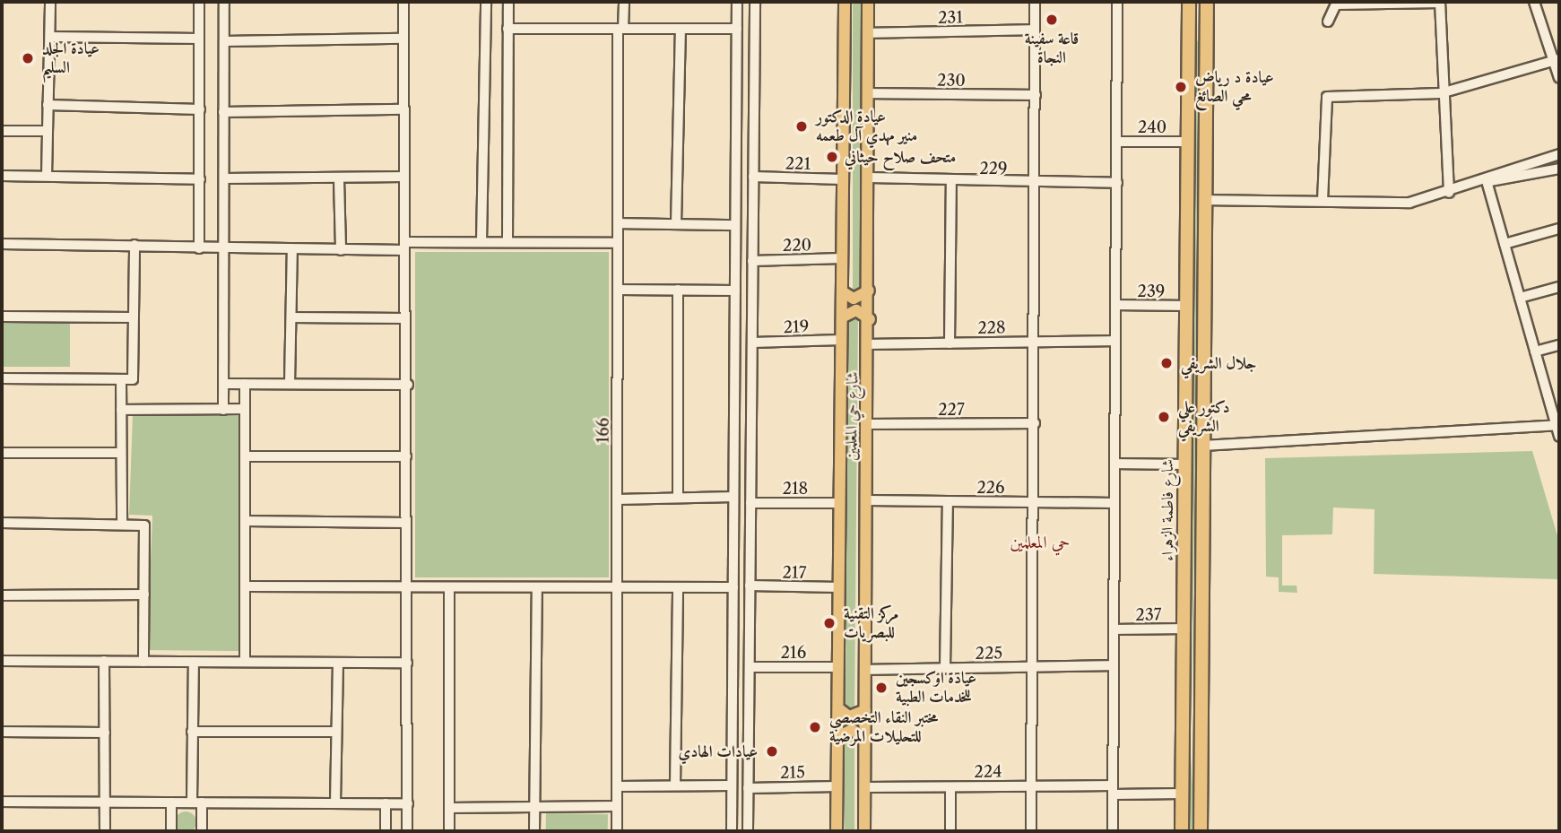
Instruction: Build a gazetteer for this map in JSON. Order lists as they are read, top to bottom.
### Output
{
  "streets": {
    "highway": ["شارع فاطمة الزهراء"],
    "main road": ["شارع حي المعلمين"],
    "street": [
      "231",
      "230",
      "240",
      "221",
      "229",
      "220",
      "239",
      "219",
      "228",
      "227",
      "166",
      "226",
      "218",
      "217",
      "237",
      "216",
      "225",
      "224",
      "215"
    ]
  },
  "crossings": [
    ["231", "شارع حي المعلمين"],
    ["230", "شارع حي المعلمين"],
    ["240", "شارع فاطمة الزهراء"],
    ["221", "شارع حي المعلمين"],
    ["229", "شارع حي المعلمين"],
    ["220", "شارع حي المعلمين"],
    ["239", "شارع فاطمة الزهراء"],
    ["219", "شارع حي المعلمين"],
    ["228", "شارع حي المعلمين"],
    ["227", "شارع حي المعلمين"],
    ["شارع حي المعلمين", "226"],
    ["شارع حي المعلمين", "218"],
    ["شارع حي المعلمين", "217"],
    ["شارع حي المعلمين", "216"],
    ["شارع حي المعلمين", "225"],
    ["شارع حي المعلمين", "224"],
    ["شارع حي المعلمين", "215"],
    ["شارع فاطمة الزهراء", "237"],
    ["شارع فاطمة الزهراء", "224"]
  ],
  "districts": ["حي المعلمين"],
  "places": [
    "قاعة سفينة النجاة",
    "عيادة الجلد السليم",
    "عيادة د رياض محي الصائغ",
    "عيادة الدكتور منير مهدي آل طعمه",
    "متحف صلاح حيثاني",
    "جلال الشريفي",
    "دكتور علي الشريفي",
    "مركز التقنية للبصريات",
    "عيادة اوكسجين للخدمات الطبية",
    "مختبر النقاء التخصصي للتحليلات المرضية",
    "عيادات الهادي"
  ]
}
